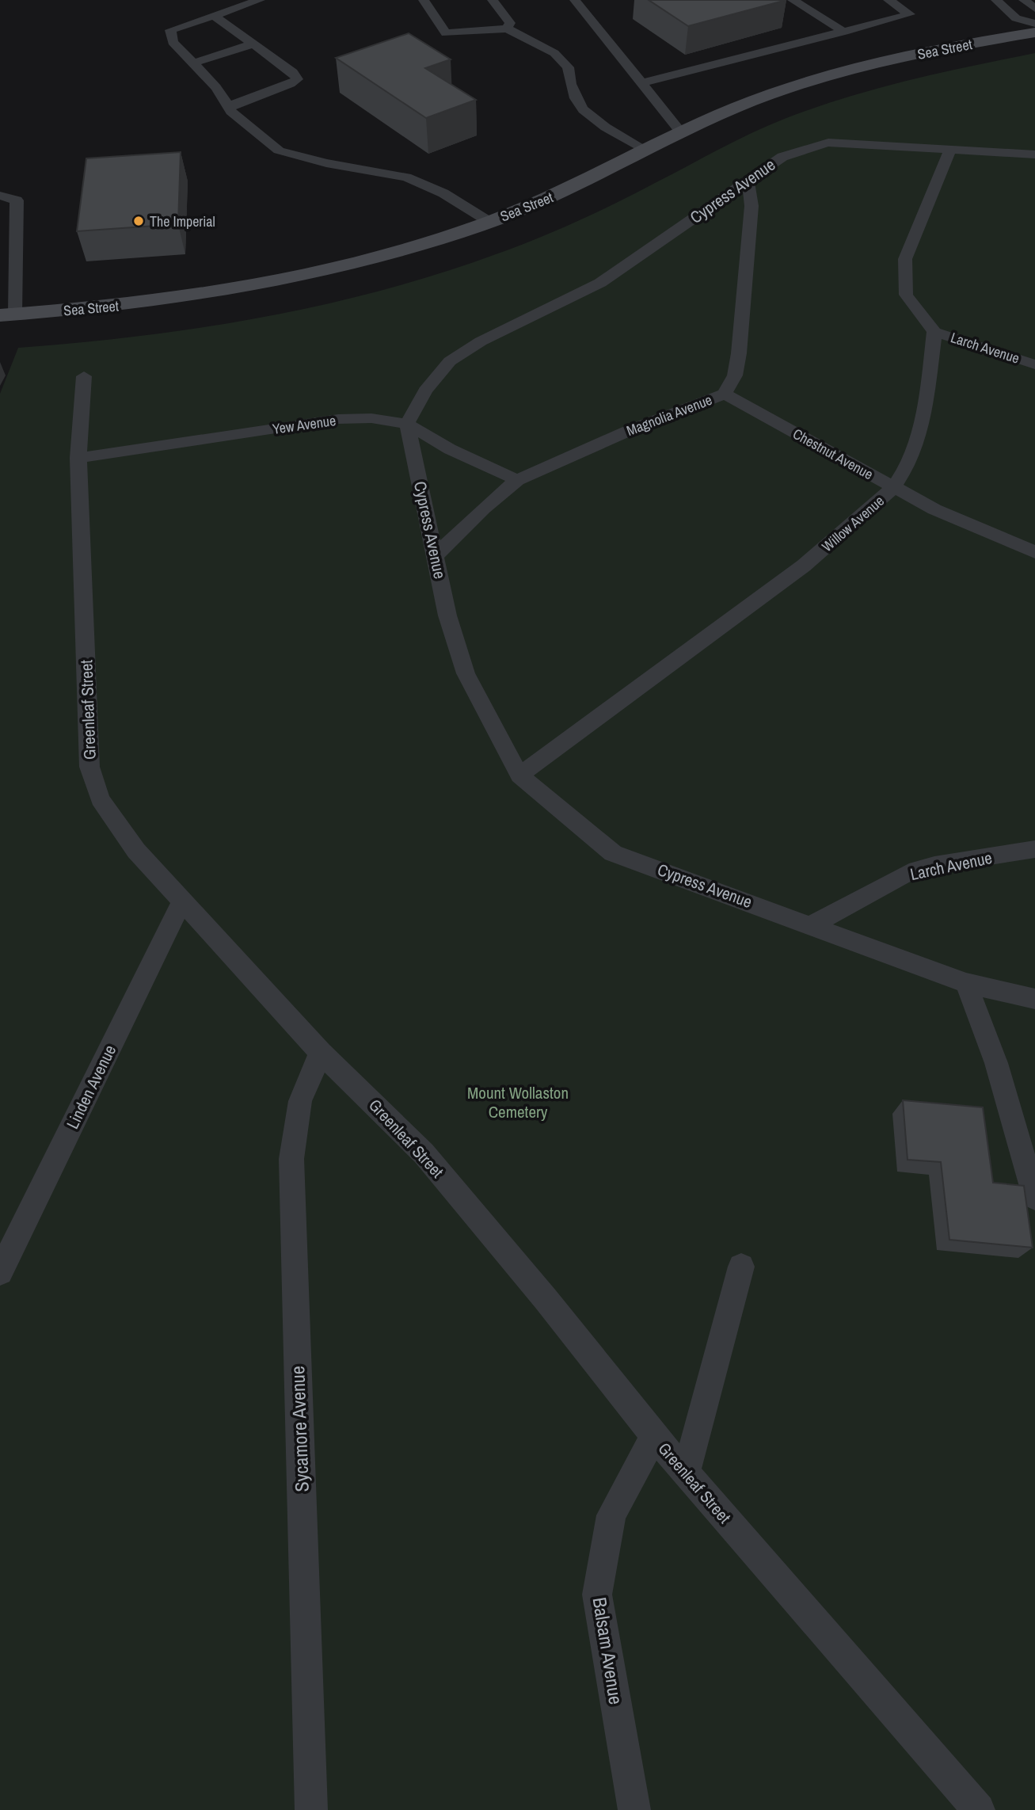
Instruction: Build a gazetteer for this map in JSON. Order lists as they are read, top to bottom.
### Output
{
  "streets": {
    "main road": ["Sea Street"],
    "lane": [
      "Cypress Avenue",
      "Larch Avenue",
      "Magnolia Avenue",
      "Yew Avenue",
      "Chestnut Avenue",
      "Willow Avenue",
      "Greenleaf Street",
      "Linden Avenue",
      "Sycamore Avenue",
      "Balsam Avenue"
    ]
  },
  "crossings": [
    ["Cypress Avenue", "Larch Avenue"],
    ["Cypress Avenue", "Magnolia Avenue"],
    ["Cypress Avenue", "Yew Avenue"],
    ["Cypress Avenue", "Willow Avenue"],
    ["Larch Avenue", "Willow Avenue"],
    ["Magnolia Avenue", "Yew Avenue"],
    ["Magnolia Avenue", "Chestnut Avenue"],
    ["Yew Avenue", "Greenleaf Street"],
    ["Chestnut Avenue", "Willow Avenue"],
    ["Greenleaf Street", "Linden Avenue"],
    ["Greenleaf Street", "Sycamore Avenue"],
    ["Greenleaf Street", "Balsam Avenue"]
  ],
  "parks": ["Mount Wollaston Cemetery"],
  "places": ["The Imperial"]
}
